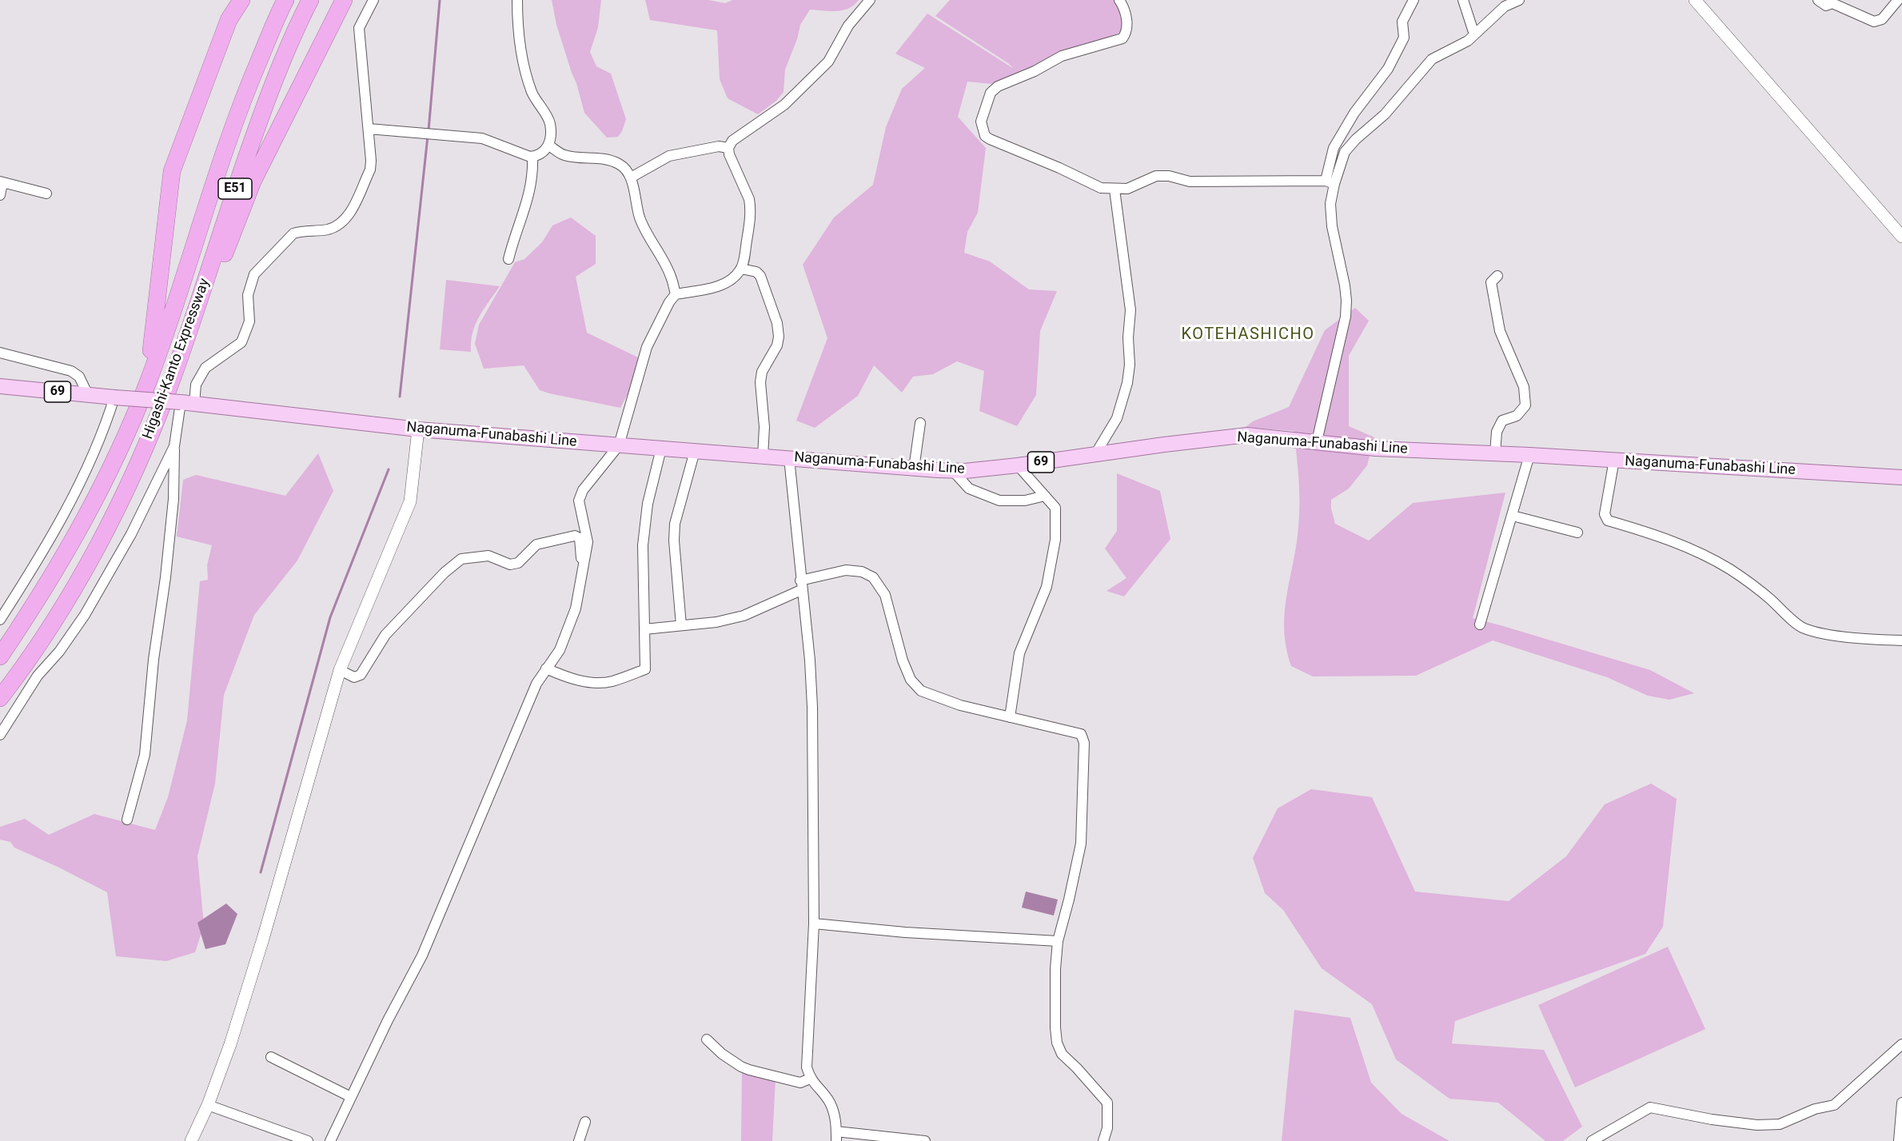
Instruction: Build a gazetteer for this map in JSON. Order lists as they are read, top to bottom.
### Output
{
  "streets": {
    "highway": ["E51", "Higashi-Kanto Expressway"],
    "main road": ["69", "Naganuma-Funabashi Line"]
  },
  "districts": ["KOTEHASHICHO"]
}
